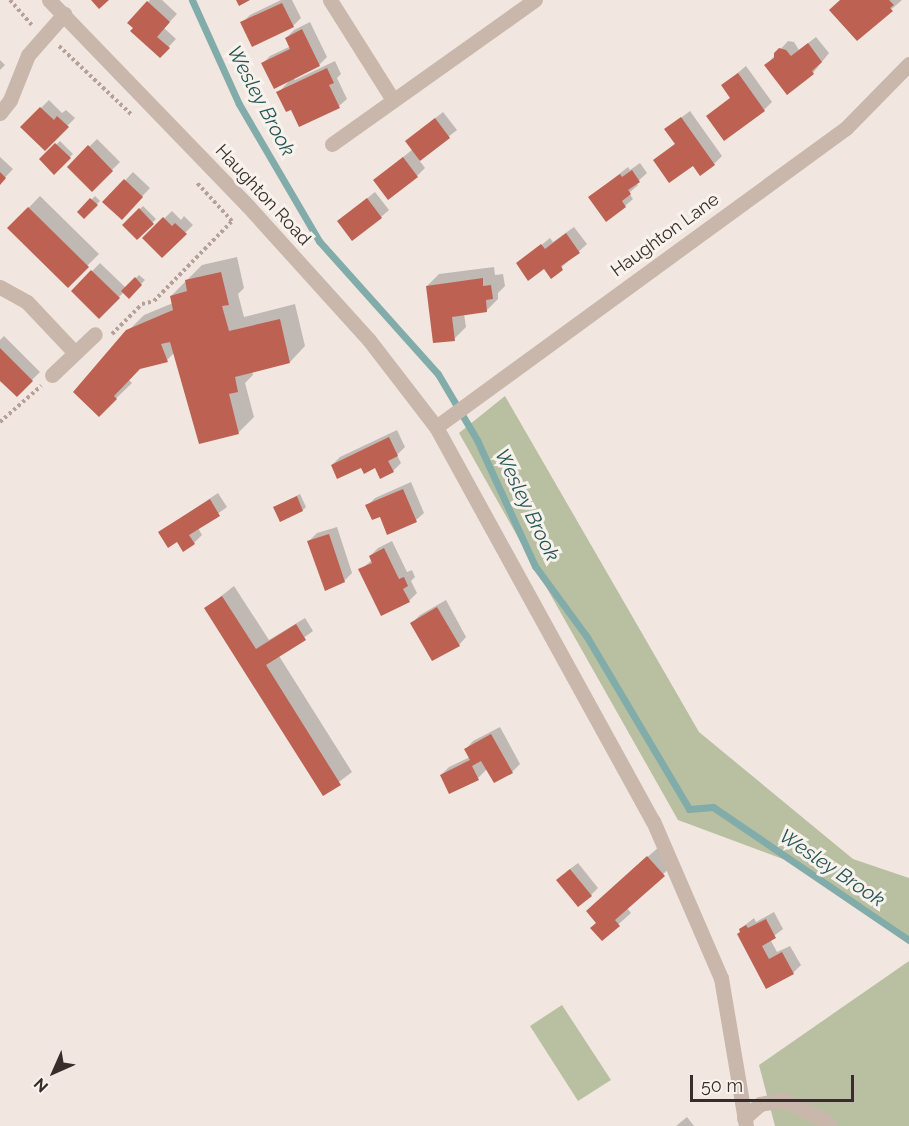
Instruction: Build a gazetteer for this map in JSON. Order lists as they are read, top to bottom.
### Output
{
  "streets": {
    "street": ["Haughton Road", "Haughton Lane"]
  },
  "crossings": [
    ["Haughton Road", "Haughton Lane"]
  ],
  "water": ["Wesley Brook"],
  "scale_bar": "50 m",
  "north": "bottom left"
}
